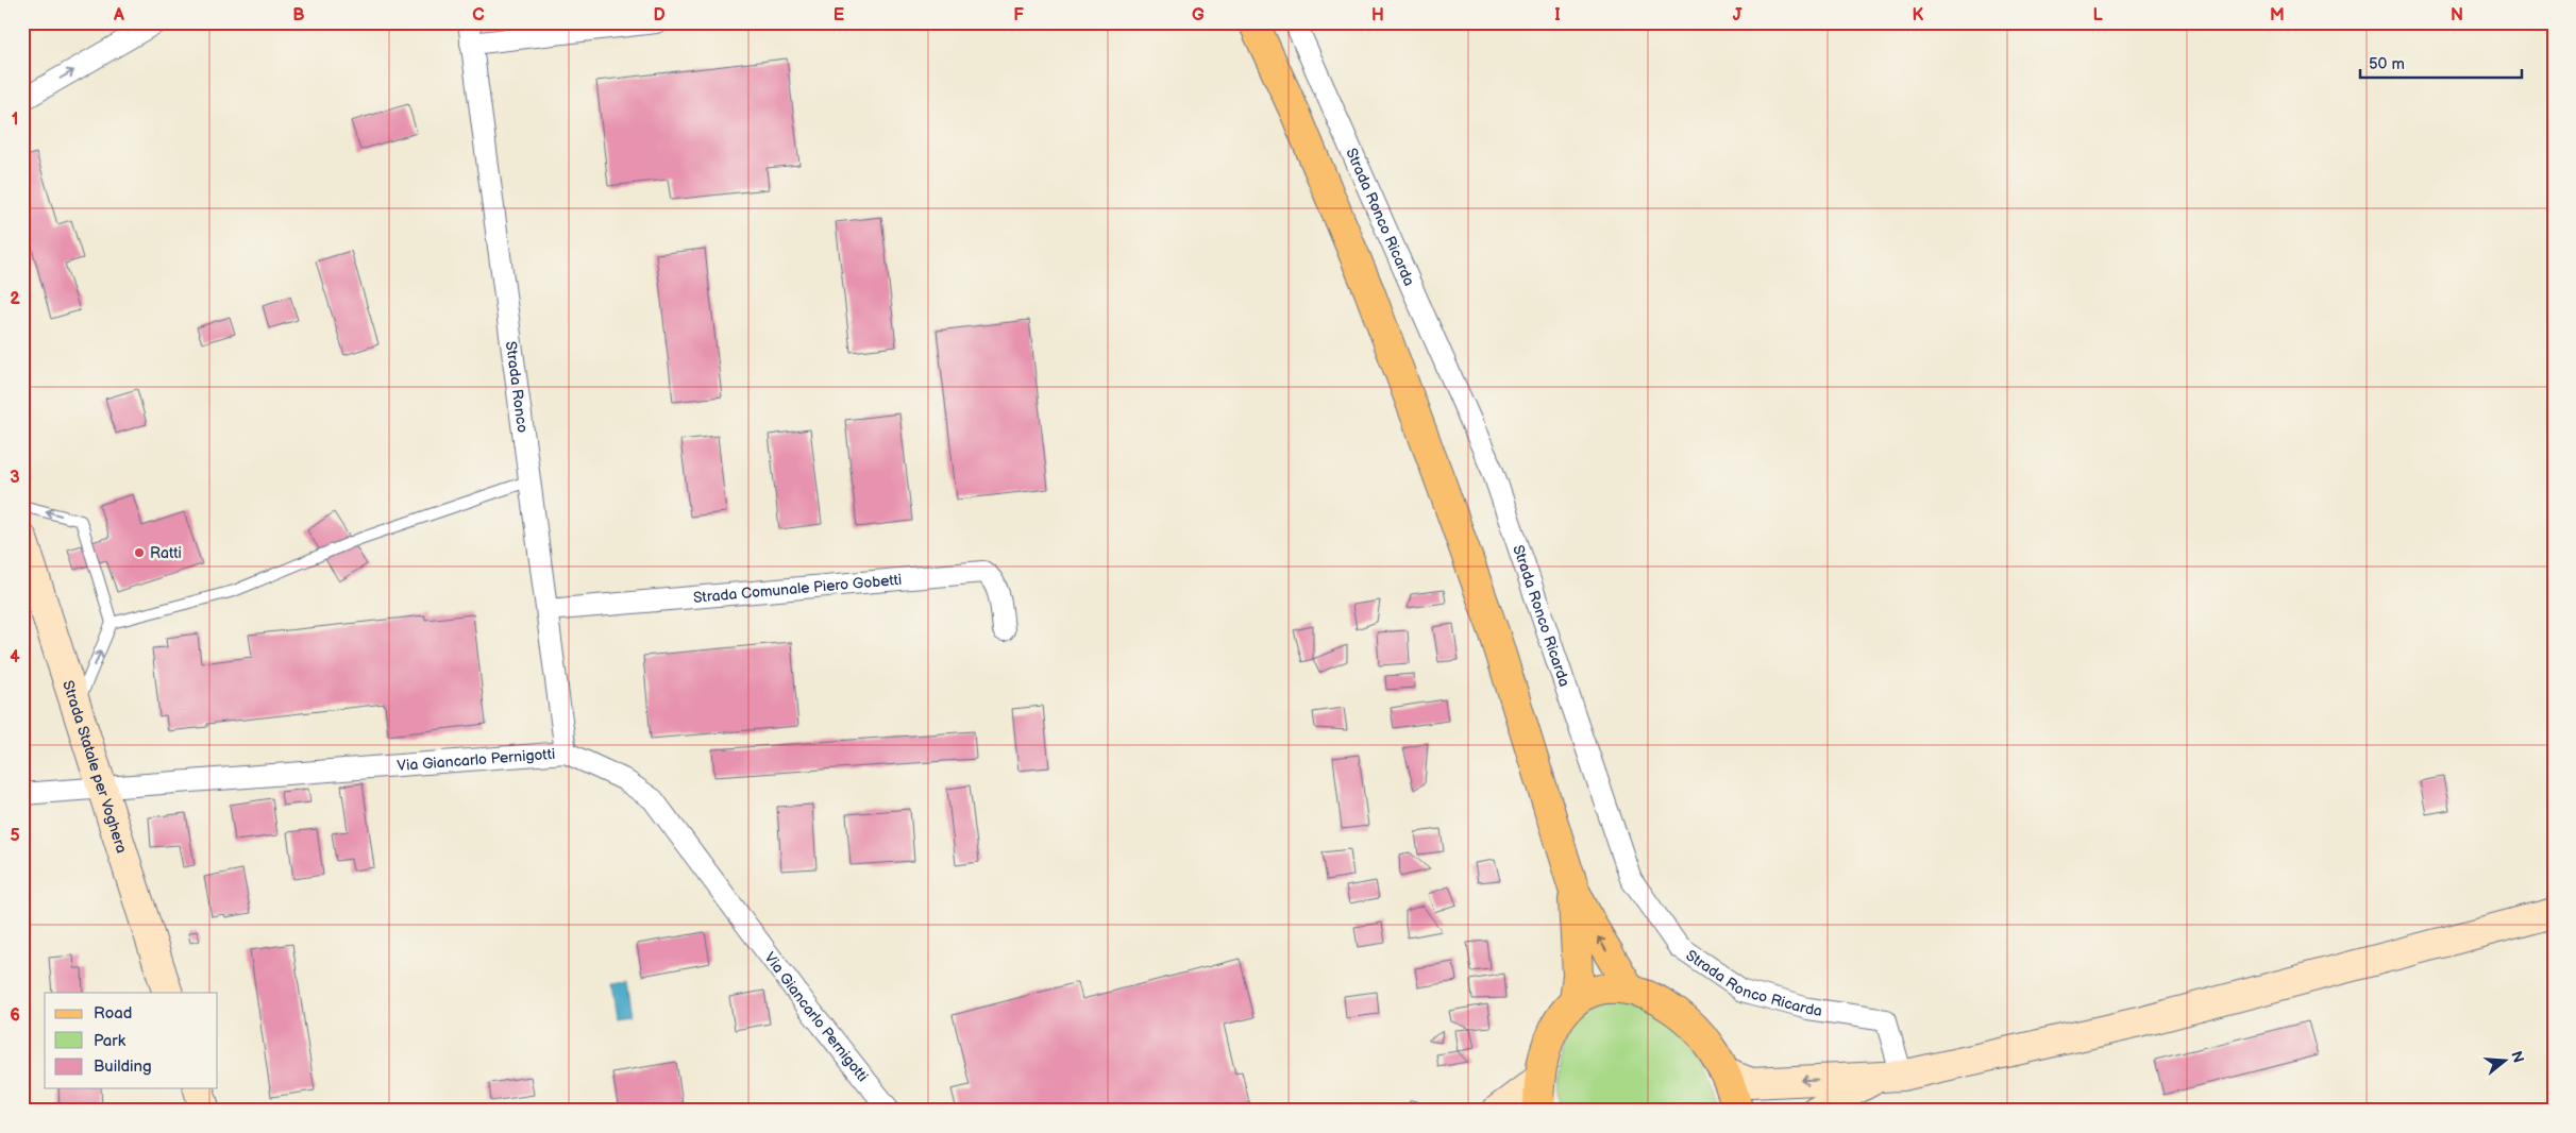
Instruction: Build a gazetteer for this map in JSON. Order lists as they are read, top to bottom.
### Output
{
  "streets": {
    "main road": ["Strada Statale per Voghera"],
    "street": [
      "Strada Ronco Ricarda",
      "Strada Ronco",
      "Strada Comunale Piero Gobetti",
      "Via Giancarlo Pernigotti"
    ]
  },
  "crossings": [
    ["Strada Ronco", "Strada Comunale Piero Gobetti"],
    ["Strada Ronco", "Via Giancarlo Pernigotti"],
    ["Via Giancarlo Pernigotti", "Strada Statale per Voghera"]
  ],
  "places": ["Ratti"],
  "legend": ["Road", "Park", "Building"],
  "scale_bar": "50 m",
  "north": "right",
  "grid": {
    "columns": [
      "A",
      "B",
      "C",
      "D",
      "E",
      "F",
      "G",
      "H",
      "I",
      "J",
      "K",
      "L",
      "M",
      "N"
    ],
    "rows": [
      "1",
      "2",
      "3",
      "4",
      "5",
      "6"
    ]
  }
}
